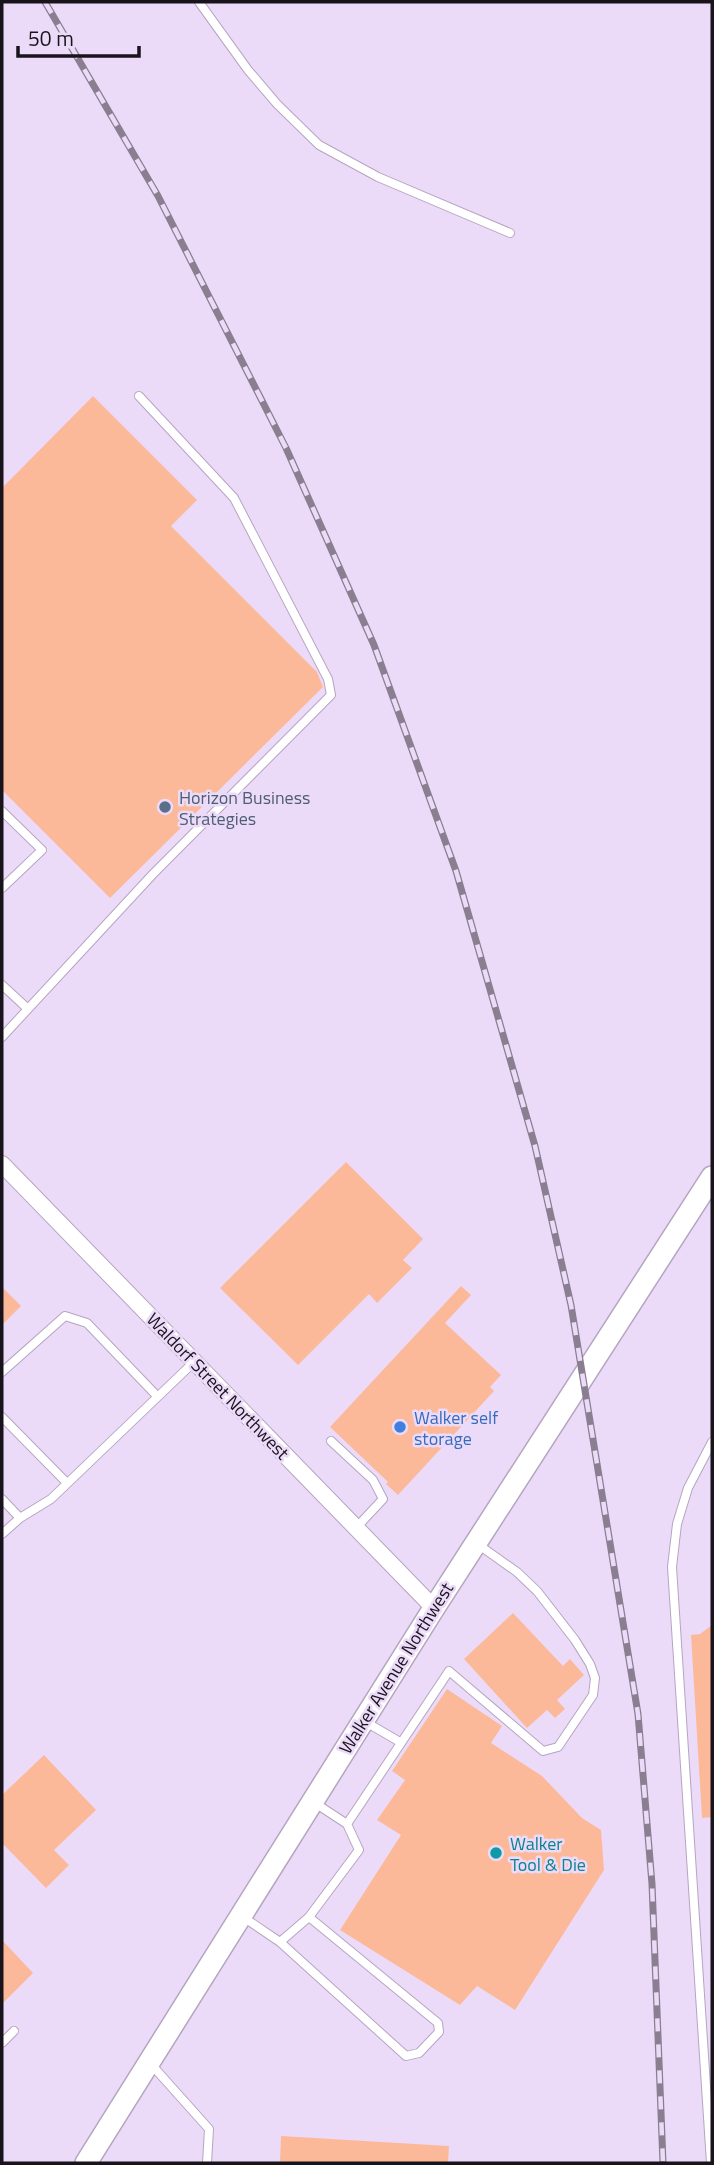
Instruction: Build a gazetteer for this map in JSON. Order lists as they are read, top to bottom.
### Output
{
  "streets": {
    "main road": ["Walker Avenue Northwest"],
    "street": ["Waldorf Street Northwest"]
  },
  "crossings": [
    ["Waldorf Street Northwest", "Walker Avenue Northwest"]
  ],
  "places": ["Horizon Business Strategies", "Walker self storage", "Walker Tool & Die"],
  "scale_bar": "50 m"
}
